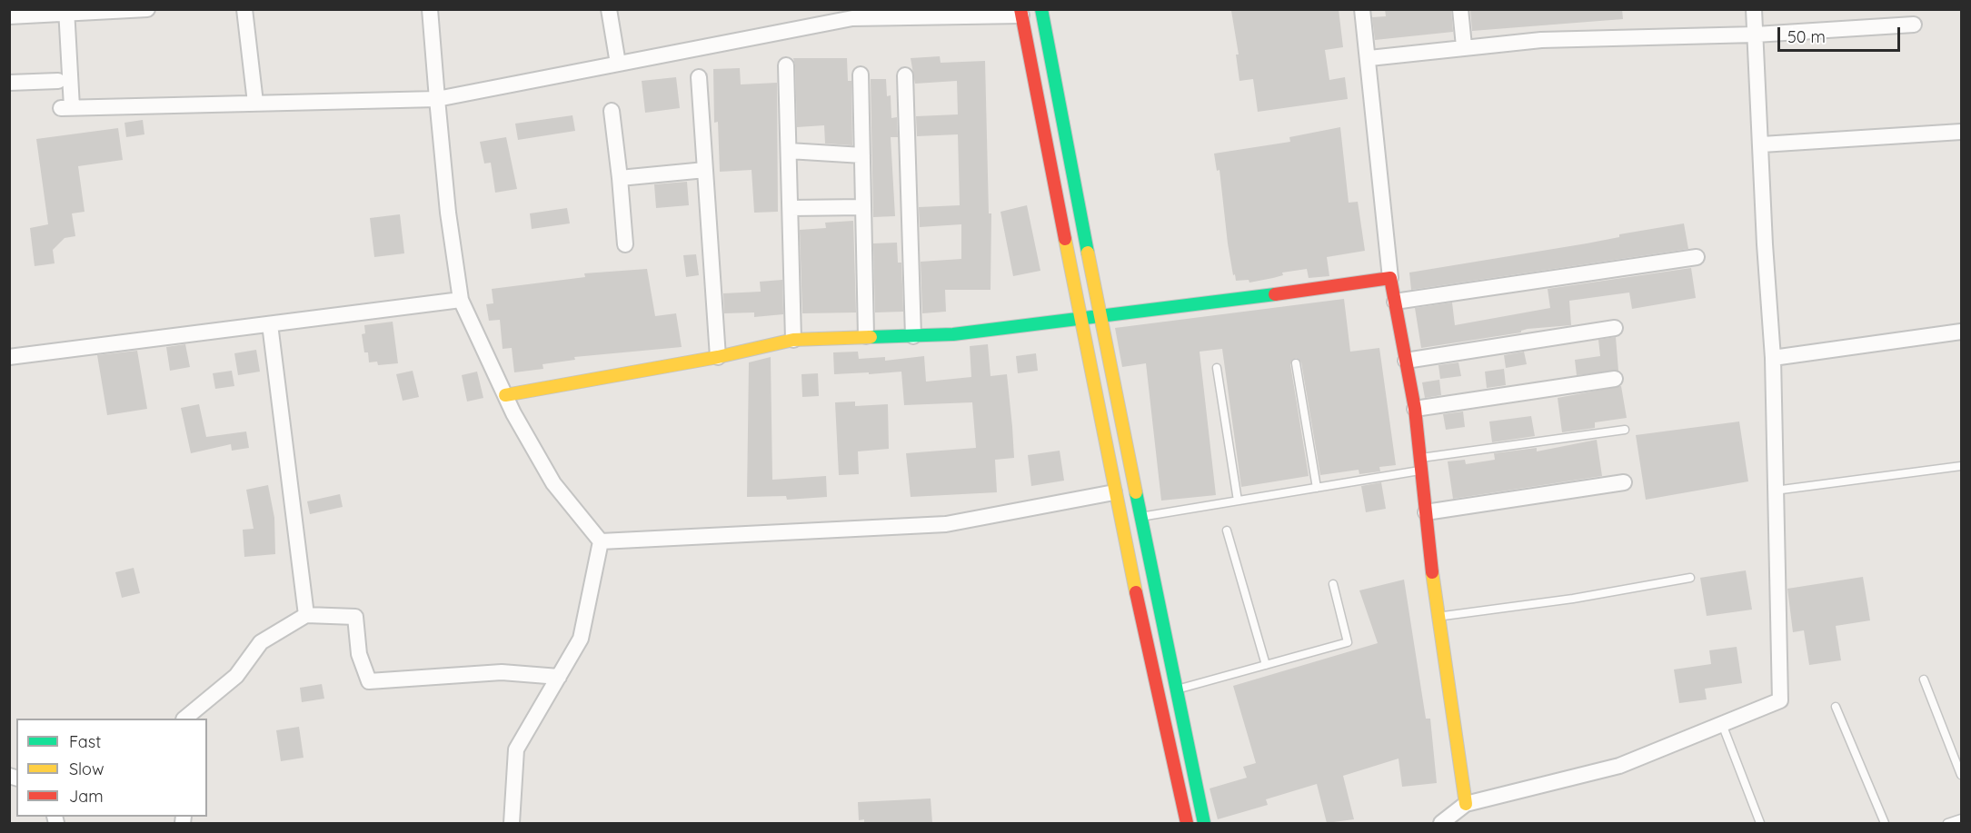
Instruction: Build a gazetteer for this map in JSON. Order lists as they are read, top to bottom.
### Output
{
  "legend": ["Fast", "Slow", "Jam"],
  "scale_bar": "50 m"
}
